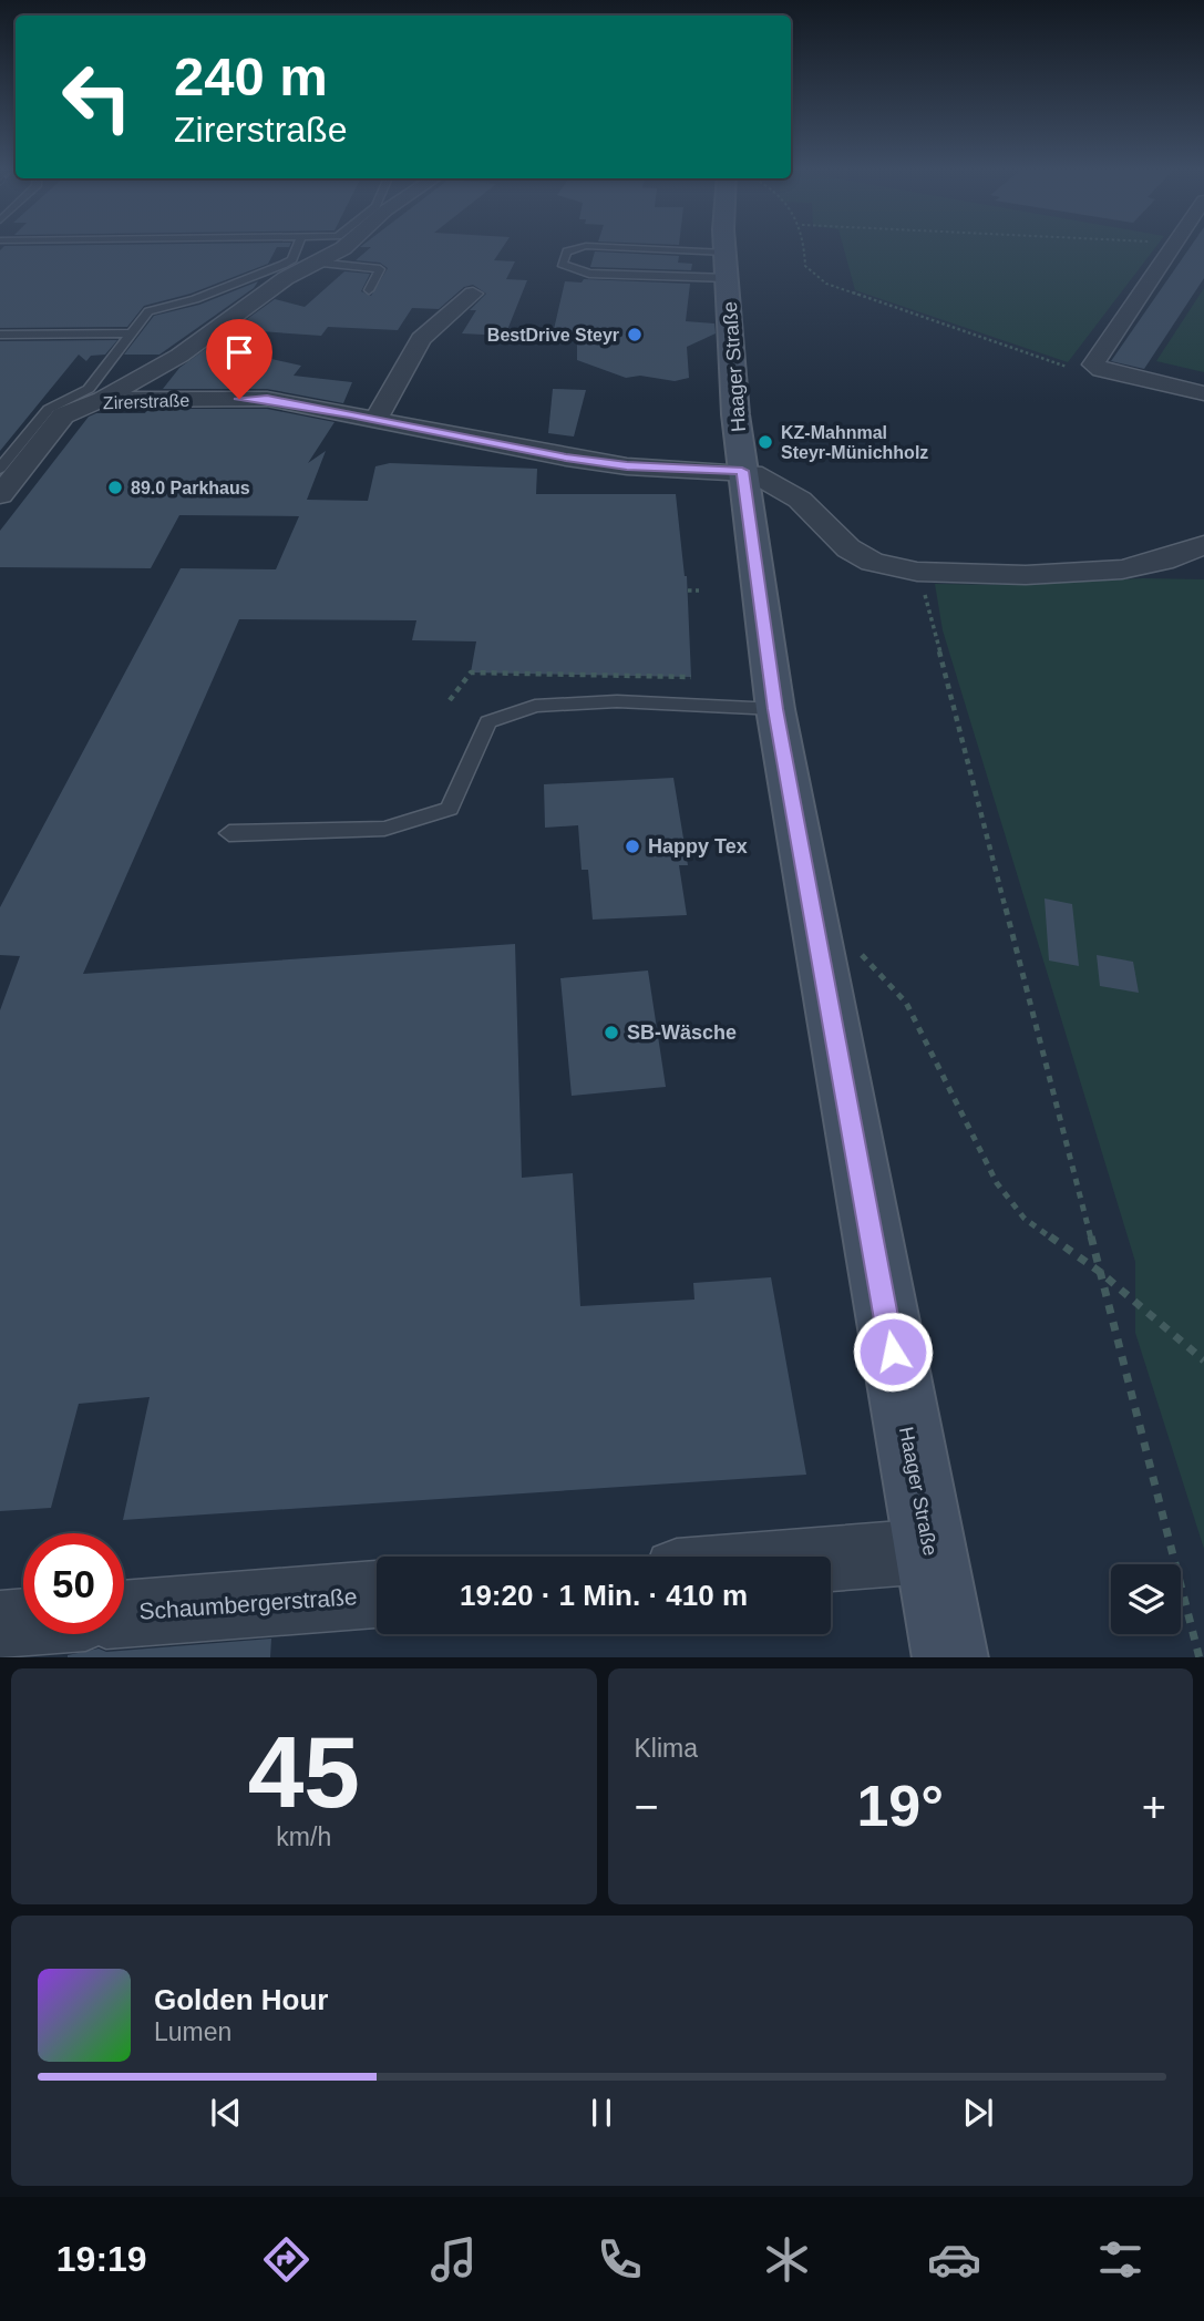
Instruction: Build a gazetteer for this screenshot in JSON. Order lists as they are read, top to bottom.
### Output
{
  "streets": {
    "main road": ["Haager Straße"],
    "street": ["Zirerstraße", "Schaumbergerstraße"]
  },
  "crossings": [
    ["Haager Straße", "Zirerstraße"]
  ],
  "places": [
    "BestDrive Steyr",
    "KZ-Mahnmal Steyr-Münichholz",
    "89.0 Parkhaus",
    "Happy Tex",
    "SB-Wäsche"
  ],
  "page": {
    "turn": ["240 m", "Zirerstraße"],
    "limit": "50",
    "trip": "19:20 · 1 Min. · 410 m",
    "tile": [
      ["45", "km/h"],
      "Klima"
    ],
    "heat": ["−", "19°", "+"],
    "song": ["Golden Hour", "Lumen"],
    "tabs": "19:19"
  }
}
